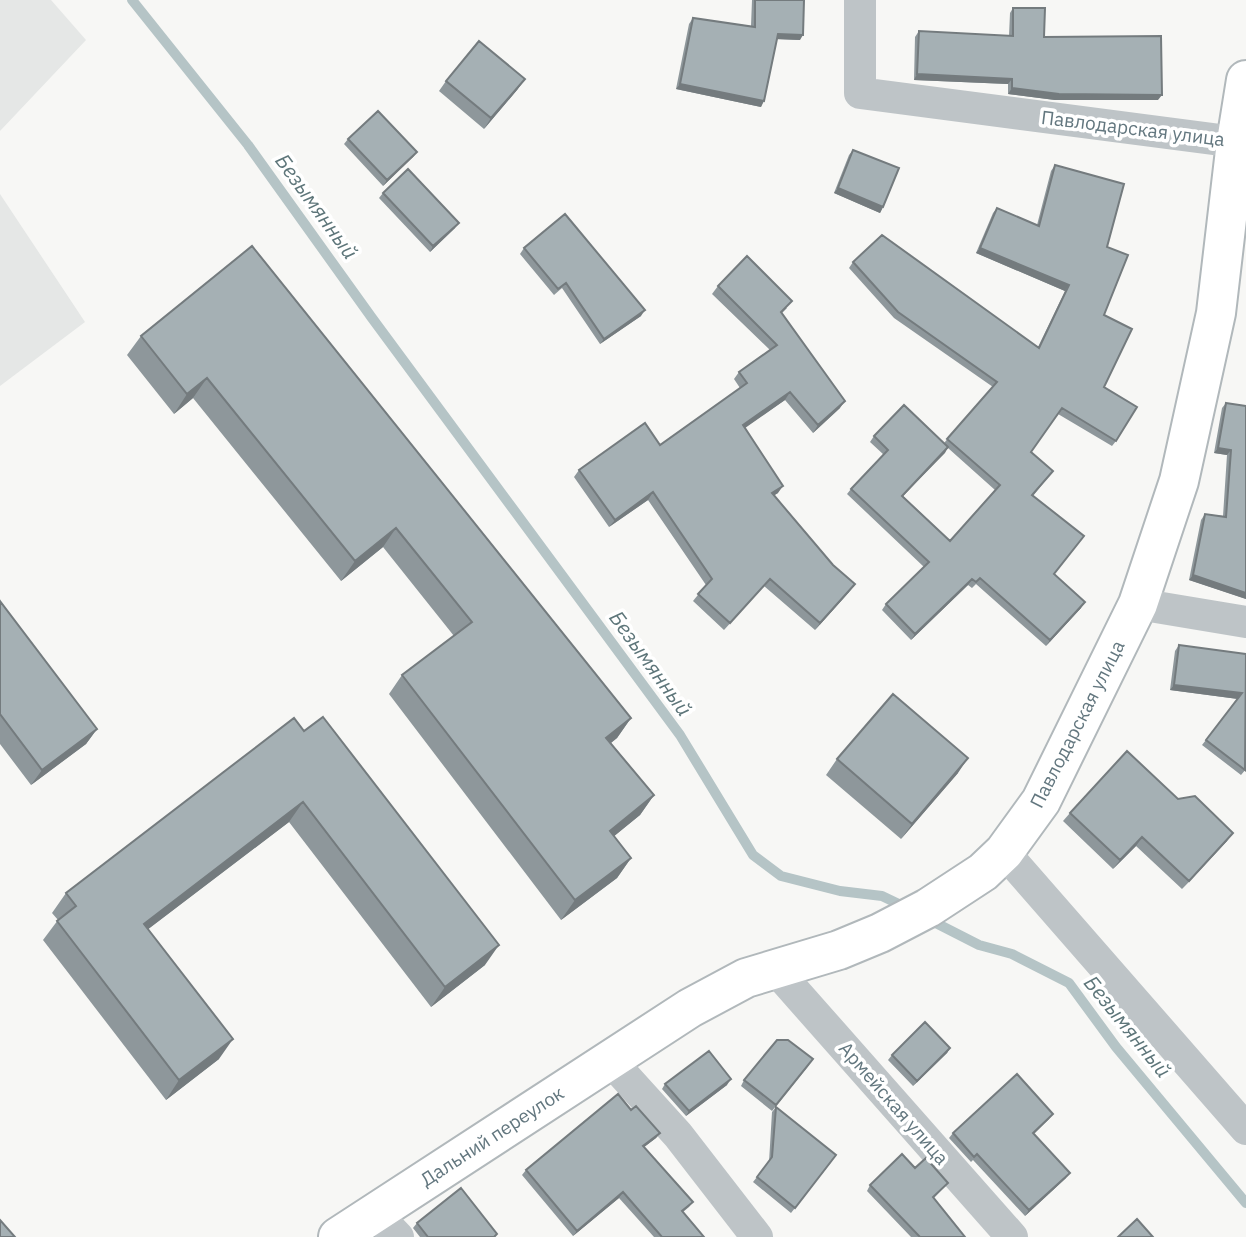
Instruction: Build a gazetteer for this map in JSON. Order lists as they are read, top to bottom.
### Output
{
  "streets": {
    "main road": ["Павлодарская улица", "Дальний переулок"],
    "street": ["Армейская улица"]
  },
  "crossings": [
    ["Павлодарская улица", "Дальний переулок"],
    ["Армейская улица", "Дальний переулок"]
  ],
  "water": ["Безымянный"]
}
